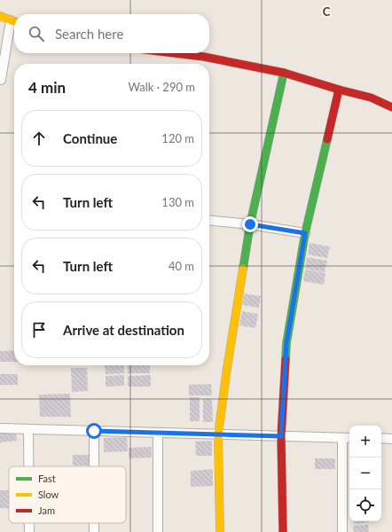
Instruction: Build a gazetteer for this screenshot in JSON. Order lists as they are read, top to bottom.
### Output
{
  "legend": ["Fast", "Slow", "Jam"],
  "page": {
    "search": "Search here",
    "heading": ["4 min", "Walk · 290 m"],
    "list": [
      ["Continue", "120 m"],
      ["Turn left", "130 m"],
      ["Turn left", "40 m"],
      "Arrive at destination"
    ],
    "map_buttons": ["+", "−"]
  },
  "grid": {
    "columns": ["C"]
  }
}
